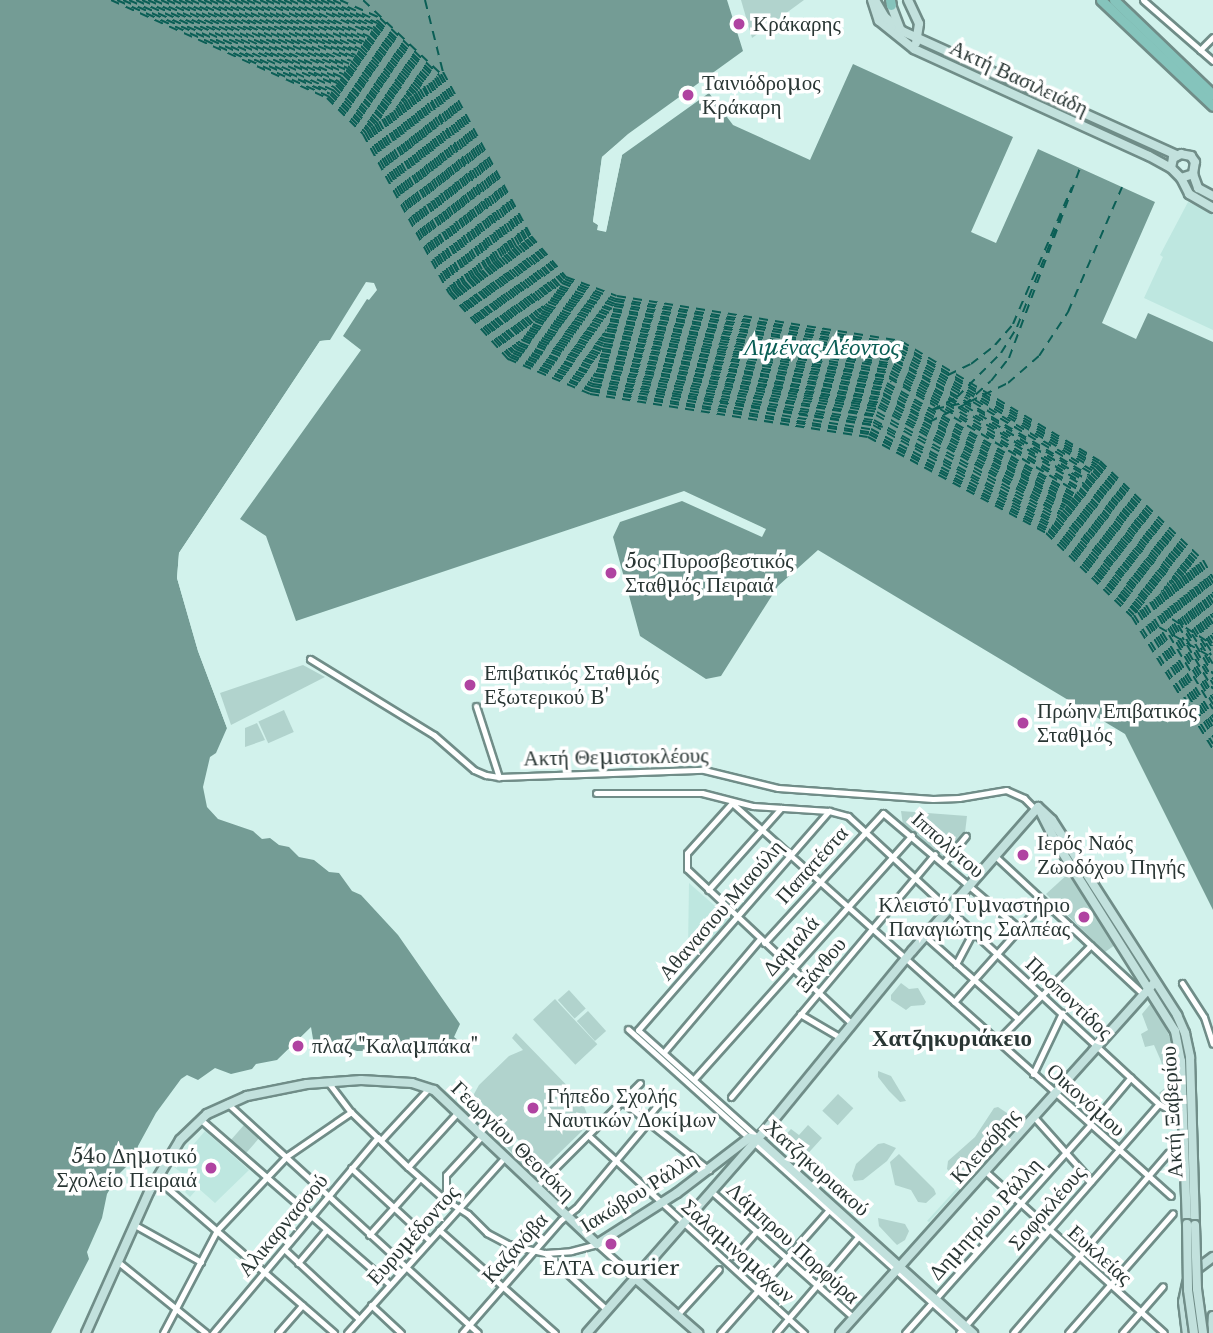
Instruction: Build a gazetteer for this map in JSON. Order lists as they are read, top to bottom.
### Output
{
  "streets": {
    "street": [
      "Ακτή Βασιλειάδη",
      "Ακτή Θεμιστοκλέους",
      "Ιππολύτου",
      "Παπατέστα",
      "Αθανασιου Μιαούλη",
      "Δαμαλά",
      "Ξάνθου",
      "Προποντίδος",
      "Οικονόμου",
      "Ακτή Ξαβερίου",
      "Γεωργίου Θεοτόκη",
      "Κλεισόβης",
      "Χατζηκυριακού",
      "Ιακώβου Ράλλη",
      "Σοφοκλέους",
      "Δημητρίου Ράλλη",
      "Αλικαρνασσού",
      "Ευρυμέδοντος",
      "Λάμπρου Πορφύρα",
      "Καζανόβα",
      "Σαλαμινομάχων",
      "Ευκλείας"
    ]
  },
  "crossings": [
    ["Ακτή Θεμιστοκλέους", "Ακτή Ξαβερίου"],
    ["Ιππολύτου", "Παπατέστα"],
    ["Ιππολύτου", "Δαμαλά"],
    ["Ιππολύτου", "Ξάνθου"],
    ["Παπατέστα", "Προποντίδος"],
    ["Παπατέστα", "Οικονόμου"],
    ["Παπατέστα", "Χατζηκυριακού"],
    ["Αθανασιου Μιαούλη", "Προποντίδος"],
    ["Αθανασιου Μιαούλη", "Οικονόμου"],
    ["Αθανασιου Μιαούλη", "Χατζηκυριακού"],
    ["Δαμαλά", "Προποντίδος"],
    ["Δαμαλά", "Οικονόμου"],
    ["Δαμαλά", "Χατζηκυριακού"],
    ["Ξάνθου", "Προποντίδος"],
    ["Ξάνθου", "Οικονόμου"],
    ["Προποντίδος", "Οικονόμου"],
    ["Προποντίδος", "Κλεισόβης"],
    ["Προποντίδος", "Σοφοκλέους"],
    ["Οικονόμου", "Κλεισόβης"],
    ["Οικονόμου", "Σοφοκλέους"],
    ["Οικονόμου", "Δημητρίου Ράλλη"],
    ["Ακτή Ξαβερίου", "Κλεισόβης"],
    ["Γεωργίου Θεοτόκη", "Ιακώβου Ράλλη"],
    ["Γεωργίου Θεοτόκη", "Αλικαρνασσού"],
    ["Γεωργίου Θεοτόκη", "Ευρυμέδοντος"],
    ["Γεωργίου Θεοτόκη", "Καζανόβα"],
    ["Κλεισόβης", "Χατζηκυριακού"],
    ["Κλεισόβης", "Λάμπρου Πορφύρα"],
    ["Κλεισόβης", "Ευκλείας"],
    ["Χατζηκυριακού", "Ιακώβου Ράλλη"],
    ["Χατζηκυριακού", "Σοφοκλέους"],
    ["Χατζηκυριακού", "Δημητρίου Ράλλη"],
    ["Ιακώβου Ράλλη", "Ευρυμέδοντος"],
    ["Ιακώβου Ράλλη", "Λάμπρου Πορφύρα"],
    ["Ιακώβου Ράλλη", "Καζανόβα"],
    ["Ιακώβου Ράλλη", "Σαλαμινομάχων"],
    ["Σοφοκλέους", "Ευκλείας"],
    ["Δημητρίου Ράλλη", "Ευκλείας"],
    ["Λάμπρου Πορφύρα", "Καζανόβα"],
    ["Καζανόβα", "Σαλαμινομάχων"]
  ],
  "districts": ["Χατζηκυριάκειο"],
  "water": ["Λιμένας Λέοντος"],
  "places": [
    "Κράκαρης",
    "Ταινιόδρομος Κράκαρη",
    "5ος Πυροσβεστικός Σταθμός Πειραιά",
    "Επιβατικός Σταθμός Εξωτερικού Β'",
    "Πρώην Επιβατικός Σταθμός",
    "Ιερός Ναός Ζωοδόχου Πηγής",
    "Κλειστό Γυμναστήριο Παναγιώτης Σαλπέας",
    "πλαζ \"Καλαμπάκα\"",
    "Γήπεδο Σχολής Ναυτικών Δοκίμων",
    "54ο Δημοτικό Σχολείο Πειραιά",
    "ΕΛΤΑ courier"
  ]
}
